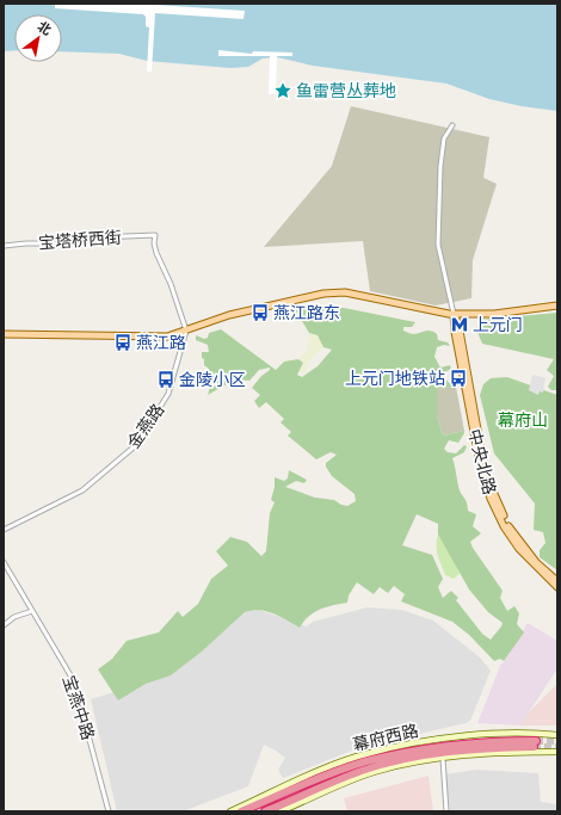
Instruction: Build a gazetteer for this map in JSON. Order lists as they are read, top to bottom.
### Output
{
  "streets": {
    "highway": ["幕府西路"],
    "main road": ["中央北路"],
    "street": ["宝塔桥西街", "金燕路", "宝燕中路"]
  },
  "crossings": [
    ["宝塔桥西街", "金燕路"]
  ],
  "parks": ["幕府山"],
  "places": {
    "place": ["鱼雷营丛葬地"],
    "bus stop": [
      "燕江路东",
      "燕江路",
      "上元门地铁站",
      "金陵小区"
    ],
    "metro station": ["上元门"]
  },
  "north": "top right"
}
